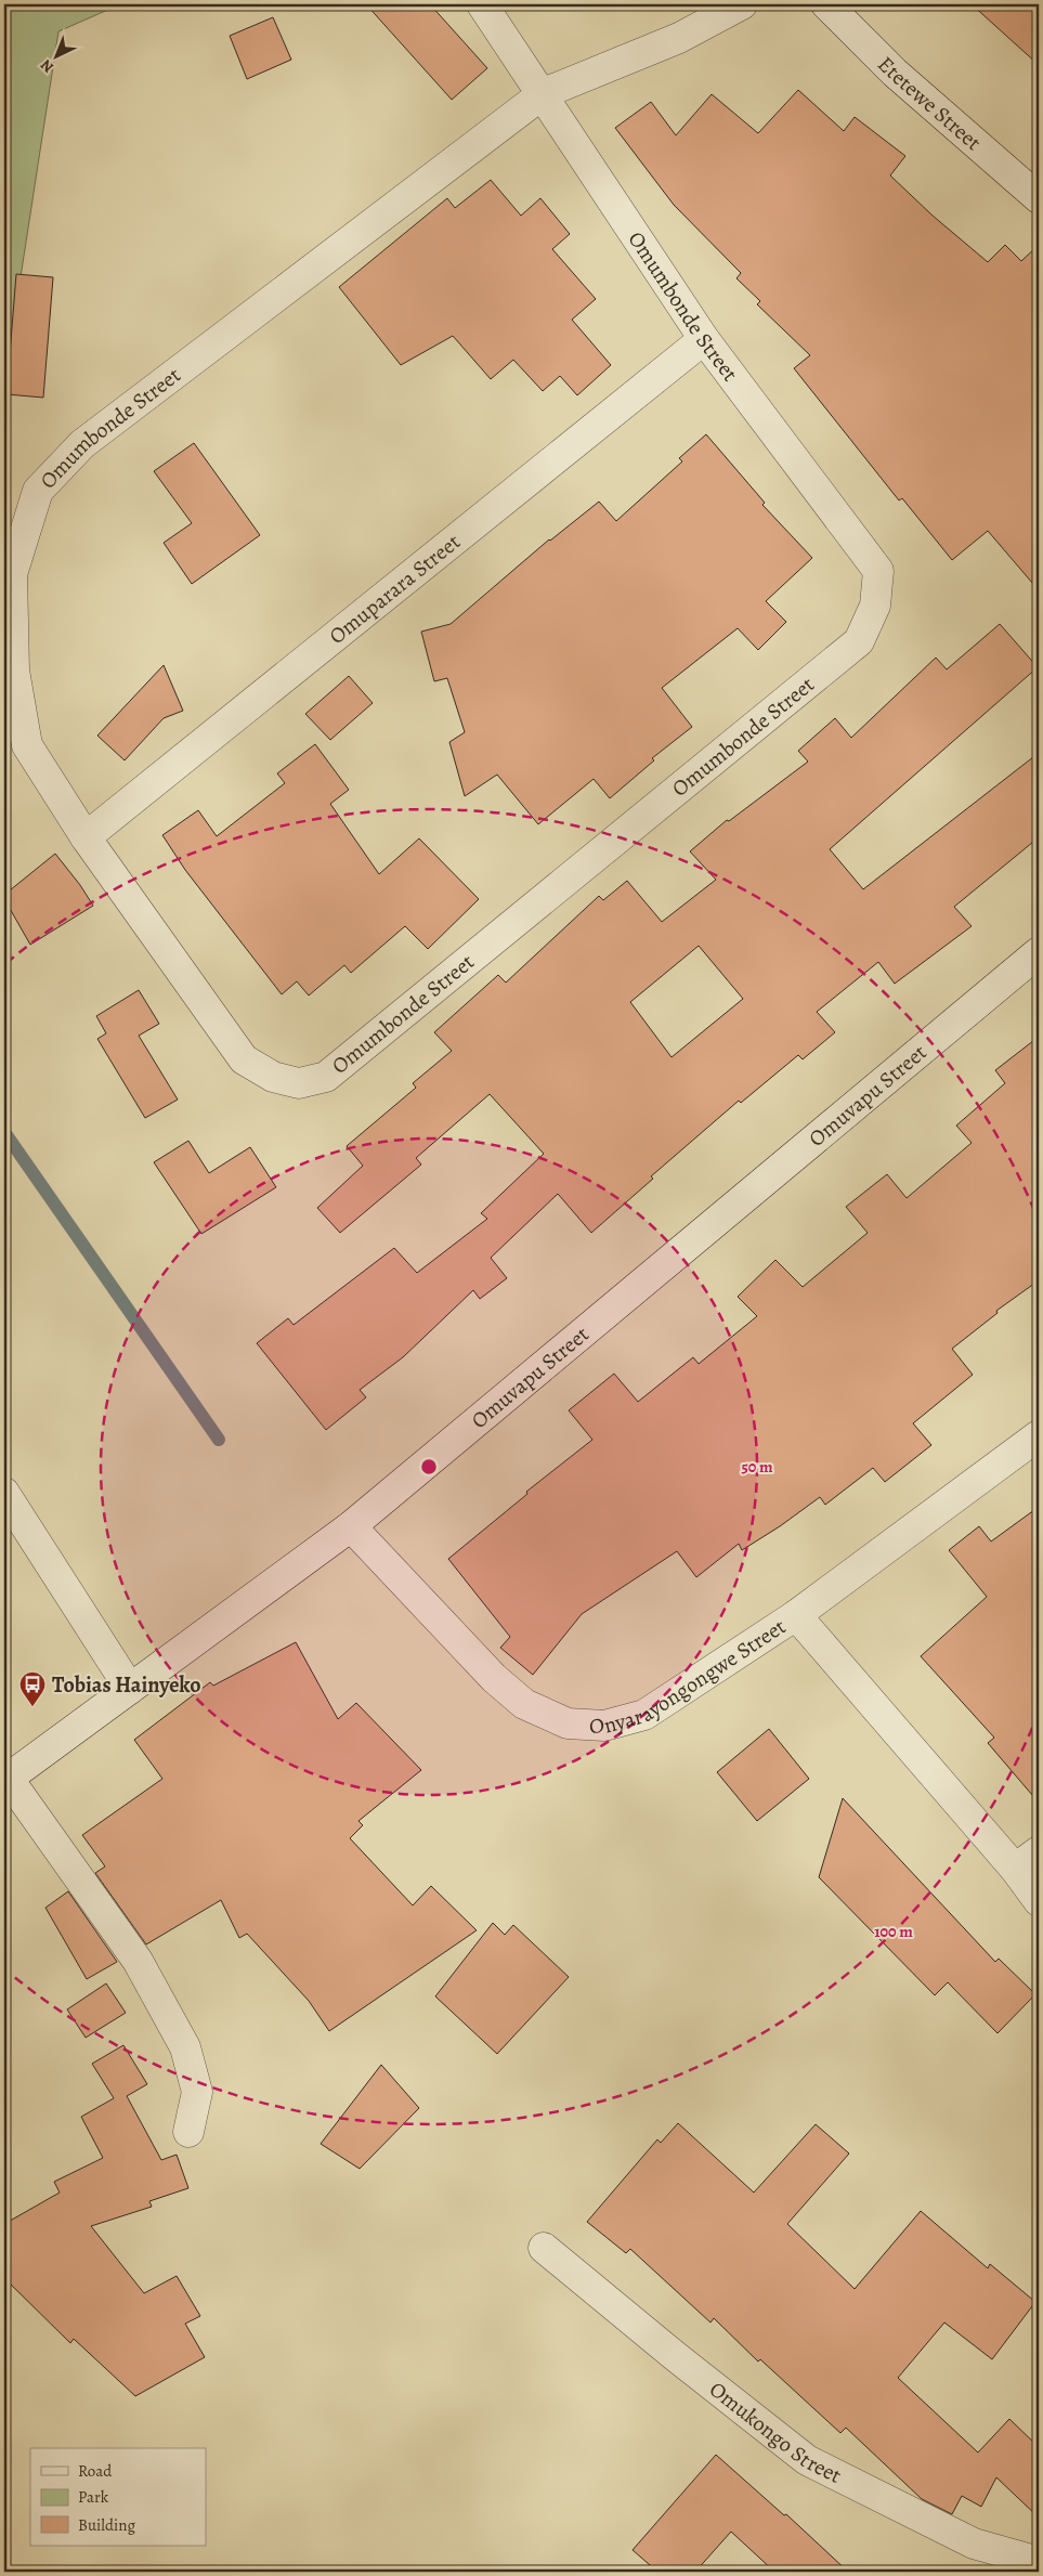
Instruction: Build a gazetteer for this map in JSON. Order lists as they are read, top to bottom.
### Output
{
  "streets": {
    "street": [
      "Etetewe Street",
      "Omumbonde Street",
      "Omuparara Street",
      "Omuvapu Street",
      "Onyarayongongwe Street",
      "Omukongo Street"
    ]
  },
  "crossings": [
    ["Omumbonde Street", "Omuparara Street"],
    ["Omuvapu Street", "Onyarayongongwe Street"]
  ],
  "places": {
    "bus stop": ["Tobias Hainyeko"]
  },
  "legend": ["Road", "Park", "Building"],
  "north": "bottom left",
  "rings": ["50 m", "100 m"]
}
